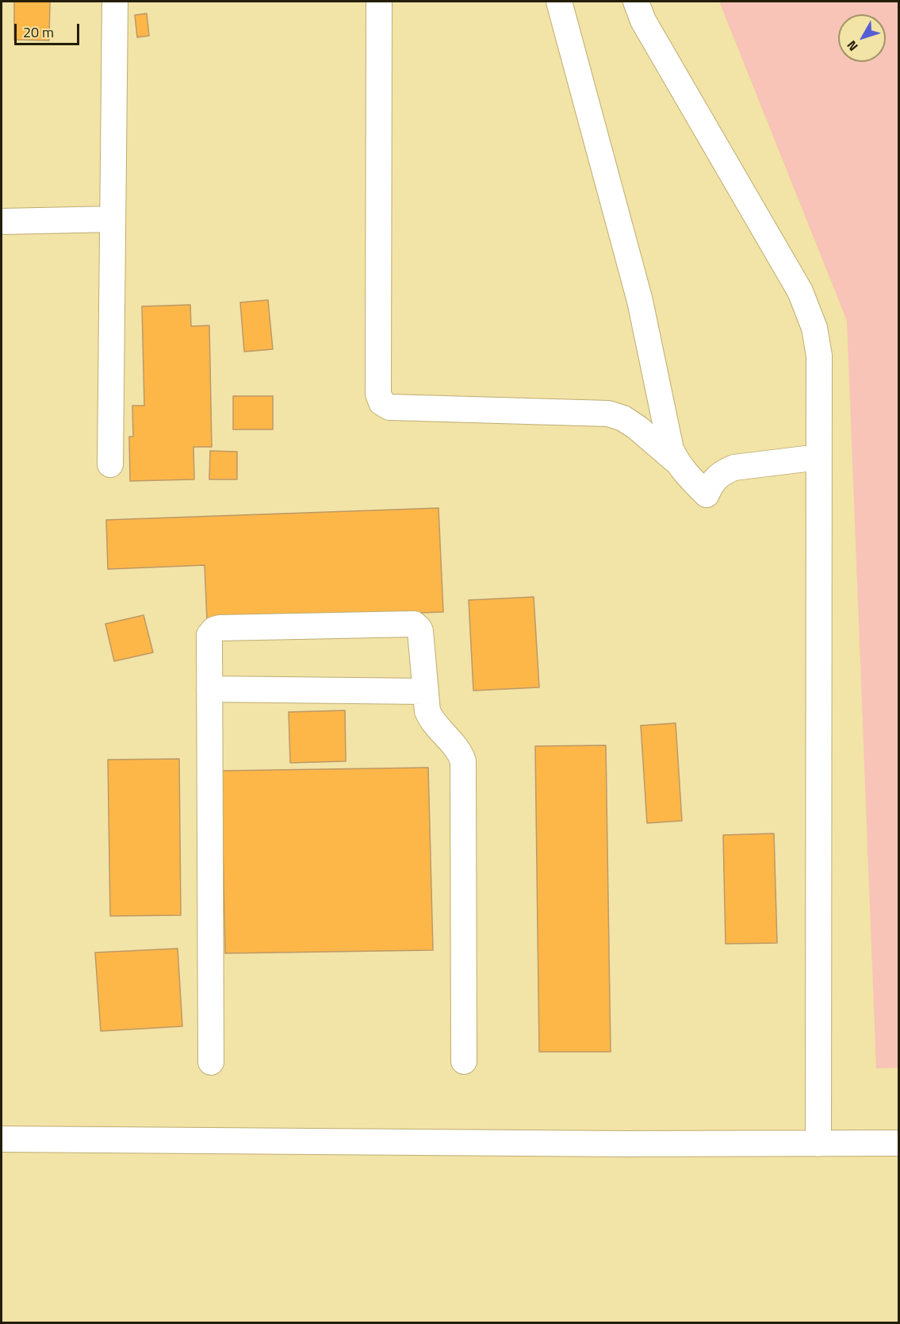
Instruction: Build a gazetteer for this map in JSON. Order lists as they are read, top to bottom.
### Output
{
  "scale_bar": "20 m",
  "north": "bottom left"
}
